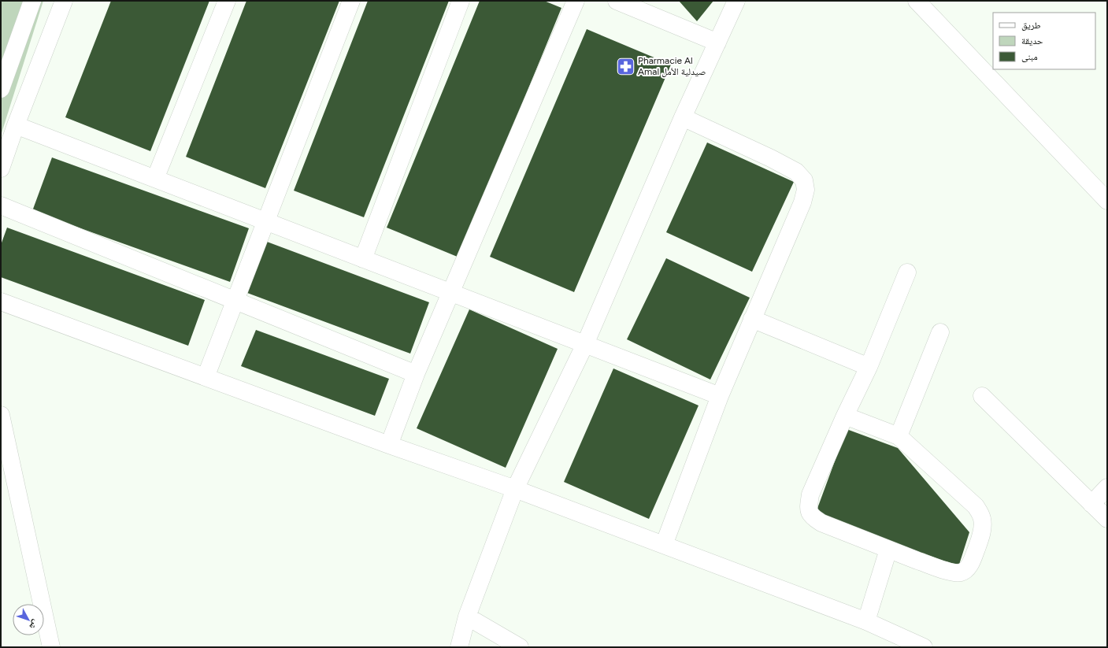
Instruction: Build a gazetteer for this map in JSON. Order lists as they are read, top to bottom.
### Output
{
  "places": {
    "pharmacy": ["Pharmacie Al Amal صيدلية الأمل"]
  },
  "legend": ["طريق", "حديقة", "مبنى"],
  "north": "bottom right"
}
